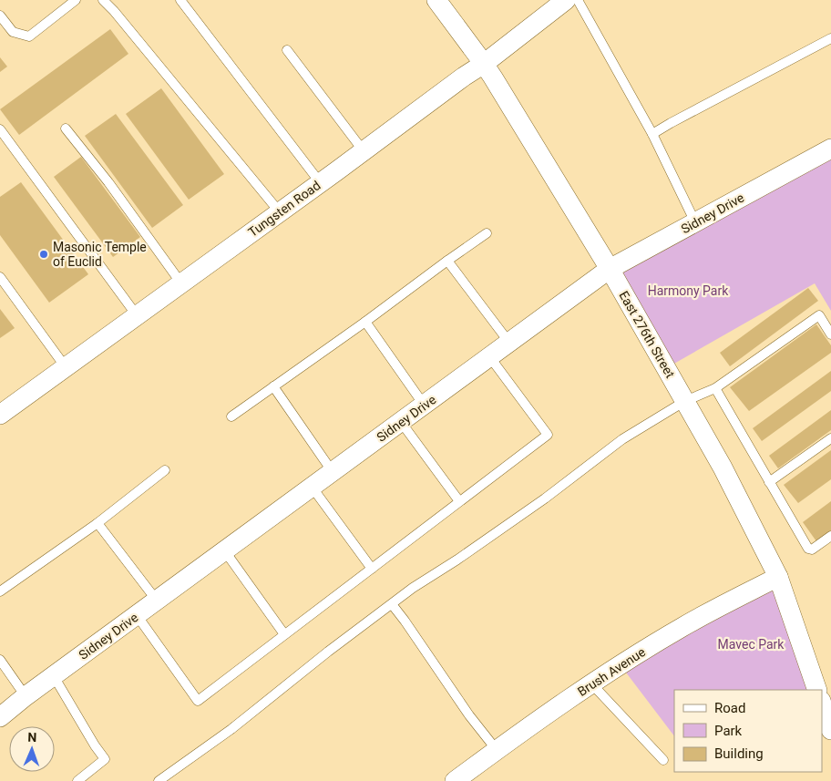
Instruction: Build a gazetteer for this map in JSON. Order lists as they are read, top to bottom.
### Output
{
  "streets": {
    "street": [
      "Tungsten Road",
      "Sidney Drive",
      "East 276th Street",
      "Brush Avenue"
    ]
  },
  "crossings": [
    ["Tungsten Road", "East 276th Street"],
    ["Sidney Drive", "East 276th Street"],
    ["East 276th Street", "Brush Avenue"]
  ],
  "parks": ["Harmony Park", "Mavec Park"],
  "places": ["Masonic Temple of Euclid"],
  "legend": ["Road", "Park", "Building"],
  "north": "top"
}
